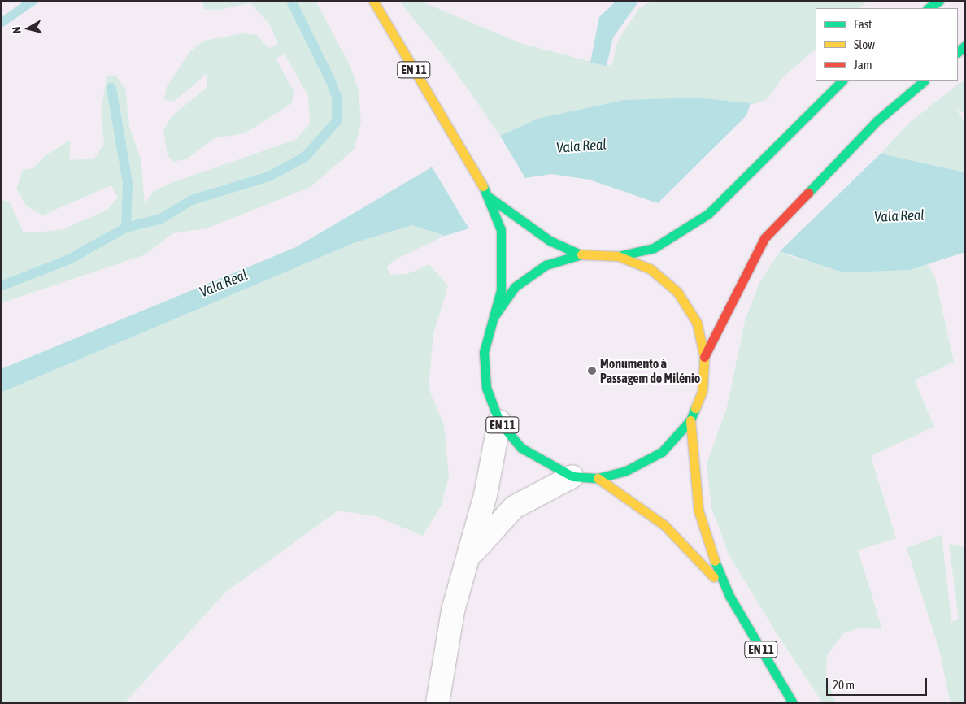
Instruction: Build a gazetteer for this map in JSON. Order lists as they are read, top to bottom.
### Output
{
  "streets": {
    "main road": ["EN 11"]
  },
  "water": ["Vala Real"],
  "places": ["Monumento à Passagem do Milénio"],
  "legend": ["Fast", "Slow", "Jam"],
  "scale_bar": "20 m",
  "north": "left"
}
